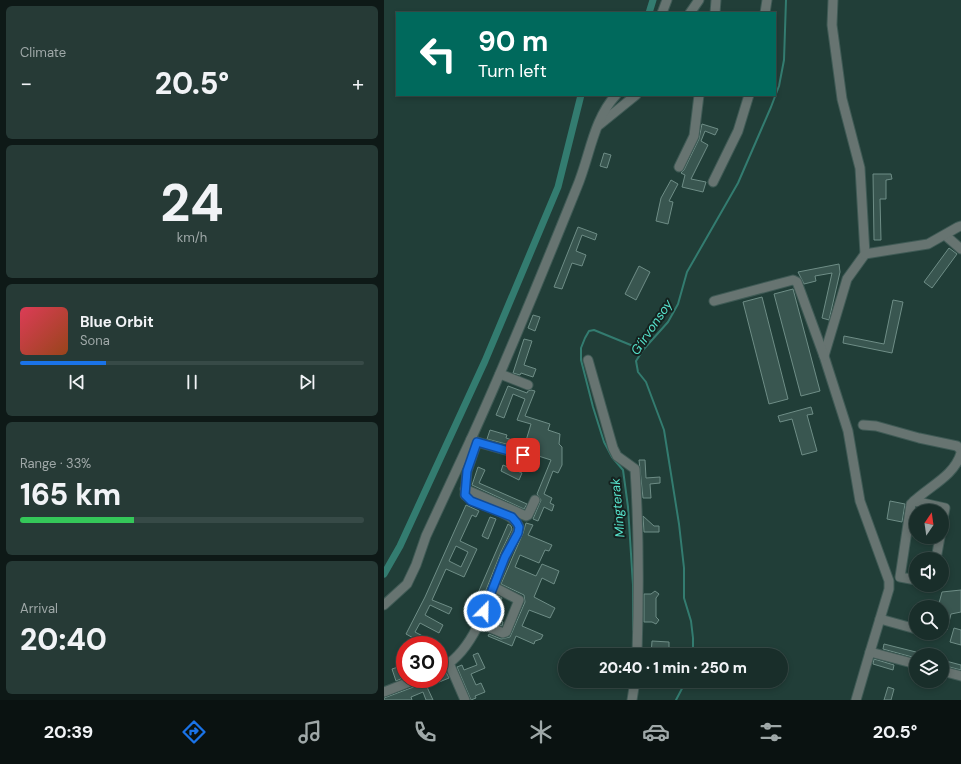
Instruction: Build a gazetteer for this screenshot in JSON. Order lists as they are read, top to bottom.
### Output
{
  "water": ["G‘irvonsoy", "Mingterak"],
  "north": "top",
  "page": {
    "tile": [
      "Climate",
      ["24", "km/h"],
      ["Range · 33%", "165 km"],
      ["Arrival", "20:40"]
    ],
    "turn": ["90 m", "Turn left"],
    "heat": ["−", "20.5°", "+"],
    "song": ["Blue Orbit", "Sona"],
    "limit": "30",
    "trip": "20:40 · 1 min · 250 m",
    "tabs": ["20:39", "20.5°"]
  }
}
